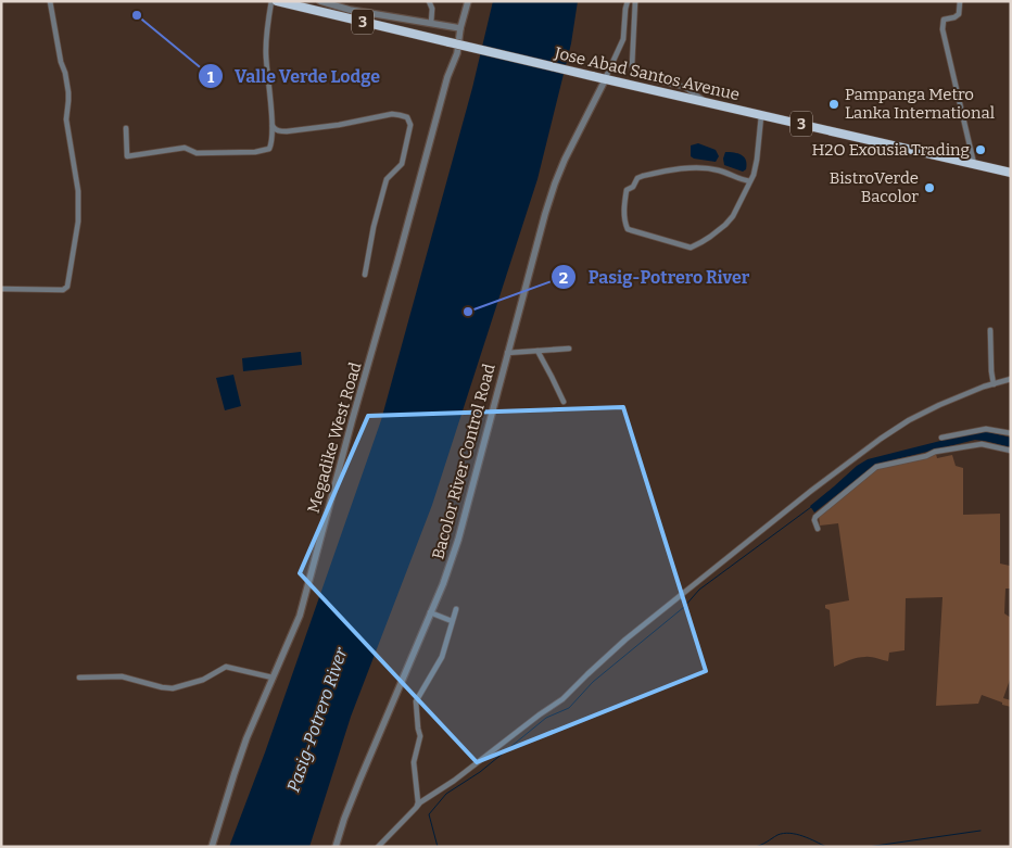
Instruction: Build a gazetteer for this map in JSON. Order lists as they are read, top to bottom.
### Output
{
  "streets": {
    "highway": ["3", "Jose Abad Santos Avenue"],
    "street": ["Megadike West Road", "Bacolor River Control Road"]
  },
  "crossings": [
    ["Jose Abad Santos Avenue", "Bacolor River Control Road"]
  ],
  "water": ["Pasig-Potrero River"],
  "places": [
    "Valle Verde Lodge",
    "Pampanga Metro Lanka International",
    "H2O Exousia Trading",
    "BistroVerde Bacolor",
    "Pasig-Potrero River"
  ]
}
